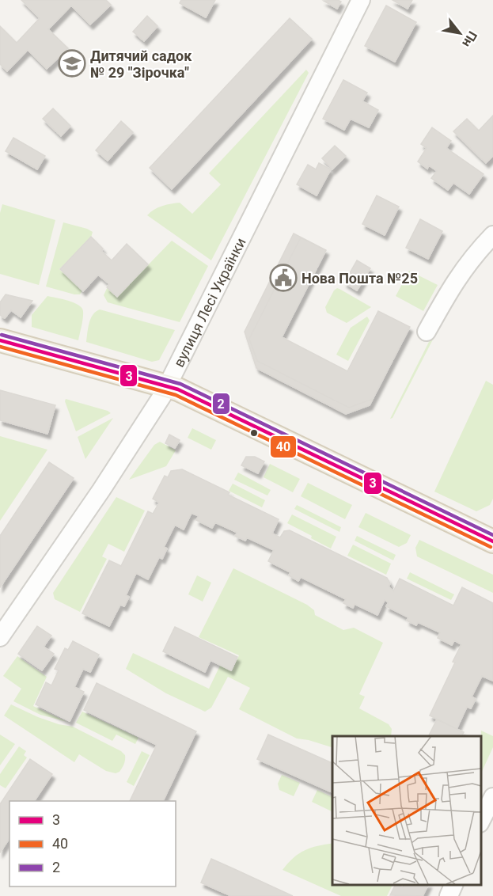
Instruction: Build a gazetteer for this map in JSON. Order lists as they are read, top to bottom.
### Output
{
  "streets": {
    "street": ["вулиця Лесі Українки"]
  },
  "places": {
    "school or university": ["Дитячий садок № 29 \"Зірочка\""],
    "public building": ["Нова Пошта №25"]
  },
  "lines": ["transit line 2", "transit line 3", "transit line 40"],
  "legend": ["3", "40", "2"],
  "north": "bottom right"
}
